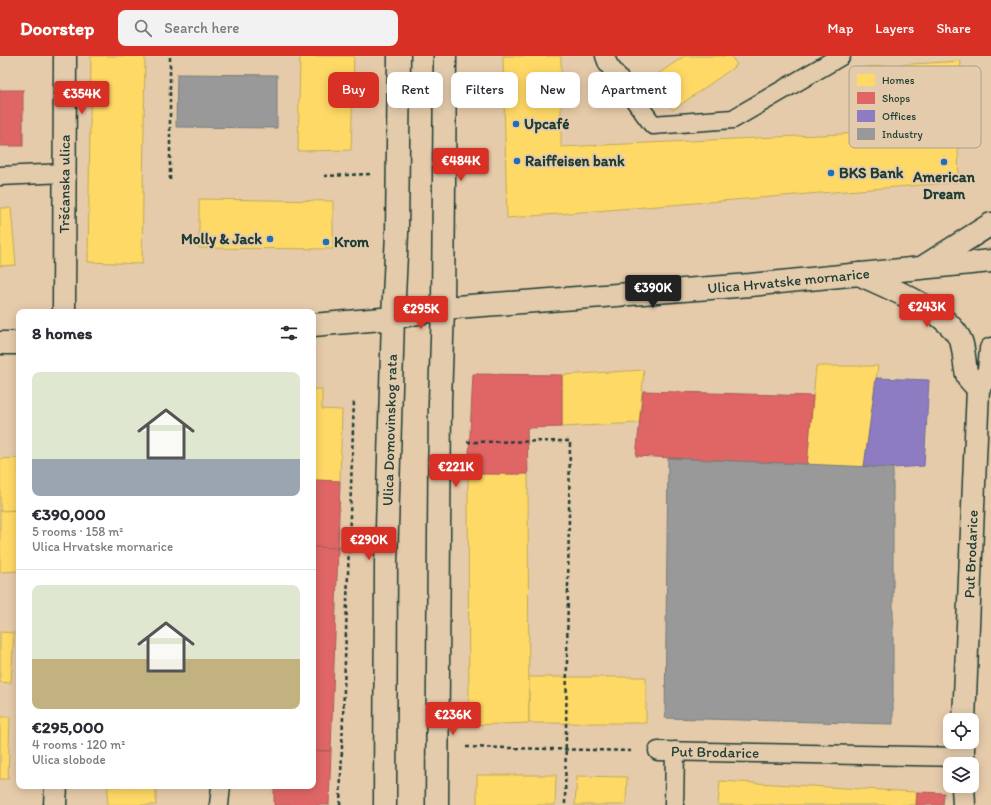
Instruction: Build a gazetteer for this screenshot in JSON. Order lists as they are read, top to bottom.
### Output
{
  "streets": {
    "main road": [
      "Tršćanska ulica",
      "Ulica Hrvatske mornarice",
      "Ulica Domovinskog rata",
      "Put Brodarice"
    ]
  },
  "crossings": [
    ["Ulica Hrvatske mornarice", "Ulica Domovinskog rata"]
  ],
  "places": [
    "Upcafé",
    "Raiffeisen bank",
    "American Dream",
    "BKS Bank",
    "Molly & Jack",
    "Krom"
  ],
  "legend": [
    "Homes",
    "Shops",
    "Offices",
    "Industry"
  ],
  "page": {
    "header": "Doorstep",
    "search": "Search here",
    "nav": ["Map", "Layers", "Share"],
    "chip": [
      "Buy",
      "Rent",
      "Filters",
      "New",
      "Apartment"
    ],
    "price": [
      "€354K",
      "€484K",
      "€390K",
      "€243K",
      "€295K",
      "€221K",
      "€290K",
      "€236K"
    ],
    "heading": "8 homes",
    "list": [
      {
        "name": "€390,000",
        "note": "5 rooms · 158 m² · Ulica Hrvatske mornarice"
      },
      {
        "name": "€295,000",
        "note": "4 rooms · 120 m² · Ulica slobode"
      }
    ]
  }
}
